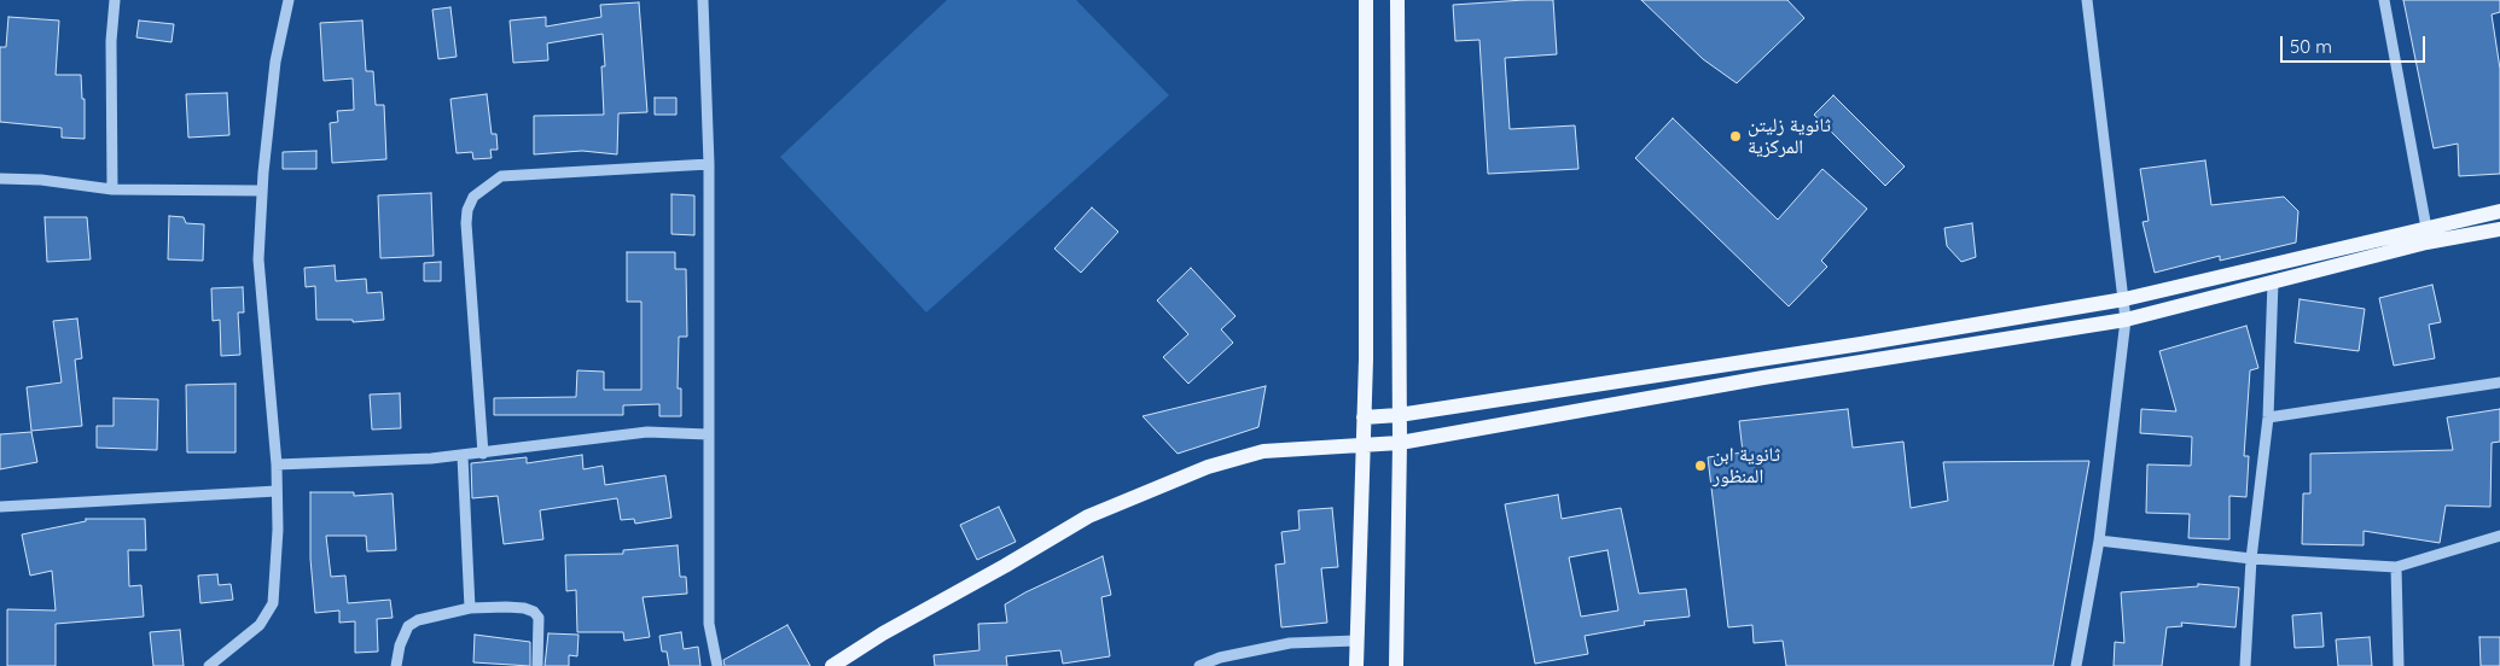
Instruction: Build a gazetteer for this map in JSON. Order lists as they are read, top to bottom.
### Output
{
  "places": ["ثانوية زليتن المركزية", "ثانوية ابن المنظور"],
  "scale_bar": "50 m"
}
